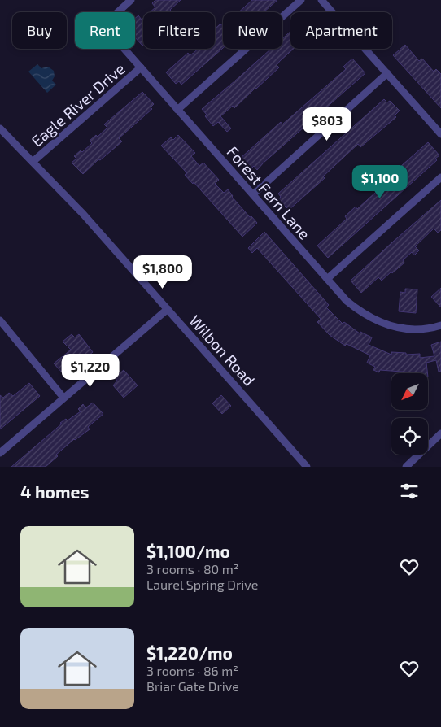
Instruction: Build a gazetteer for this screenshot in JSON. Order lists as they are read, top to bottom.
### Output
{
  "streets": {
    "street": ["Eagle River Drive", "Forest Fern Lane", "Wilbon Road"]
  },
  "crossings": [
    ["Eagle River Drive", "Forest Fern Lane"],
    ["Eagle River Drive", "Wilbon Road"]
  ],
  "north": "bottom left",
  "page": {
    "chip": [
      "Buy",
      "Rent",
      "Filters",
      "New",
      "Apartment"
    ],
    "price": [
      "$803",
      "$1,100",
      "$1,800",
      "$1,220"
    ],
    "heading": "4 homes",
    "list": [
      {
        "name": "$1,100/mo",
        "note": "3 rooms · 80 m² · Laurel Spring Drive"
      },
      {
        "name": "$1,220/mo",
        "note": "3 rooms · 86 m² · Briar Gate Drive"
      }
    ]
  }
}
